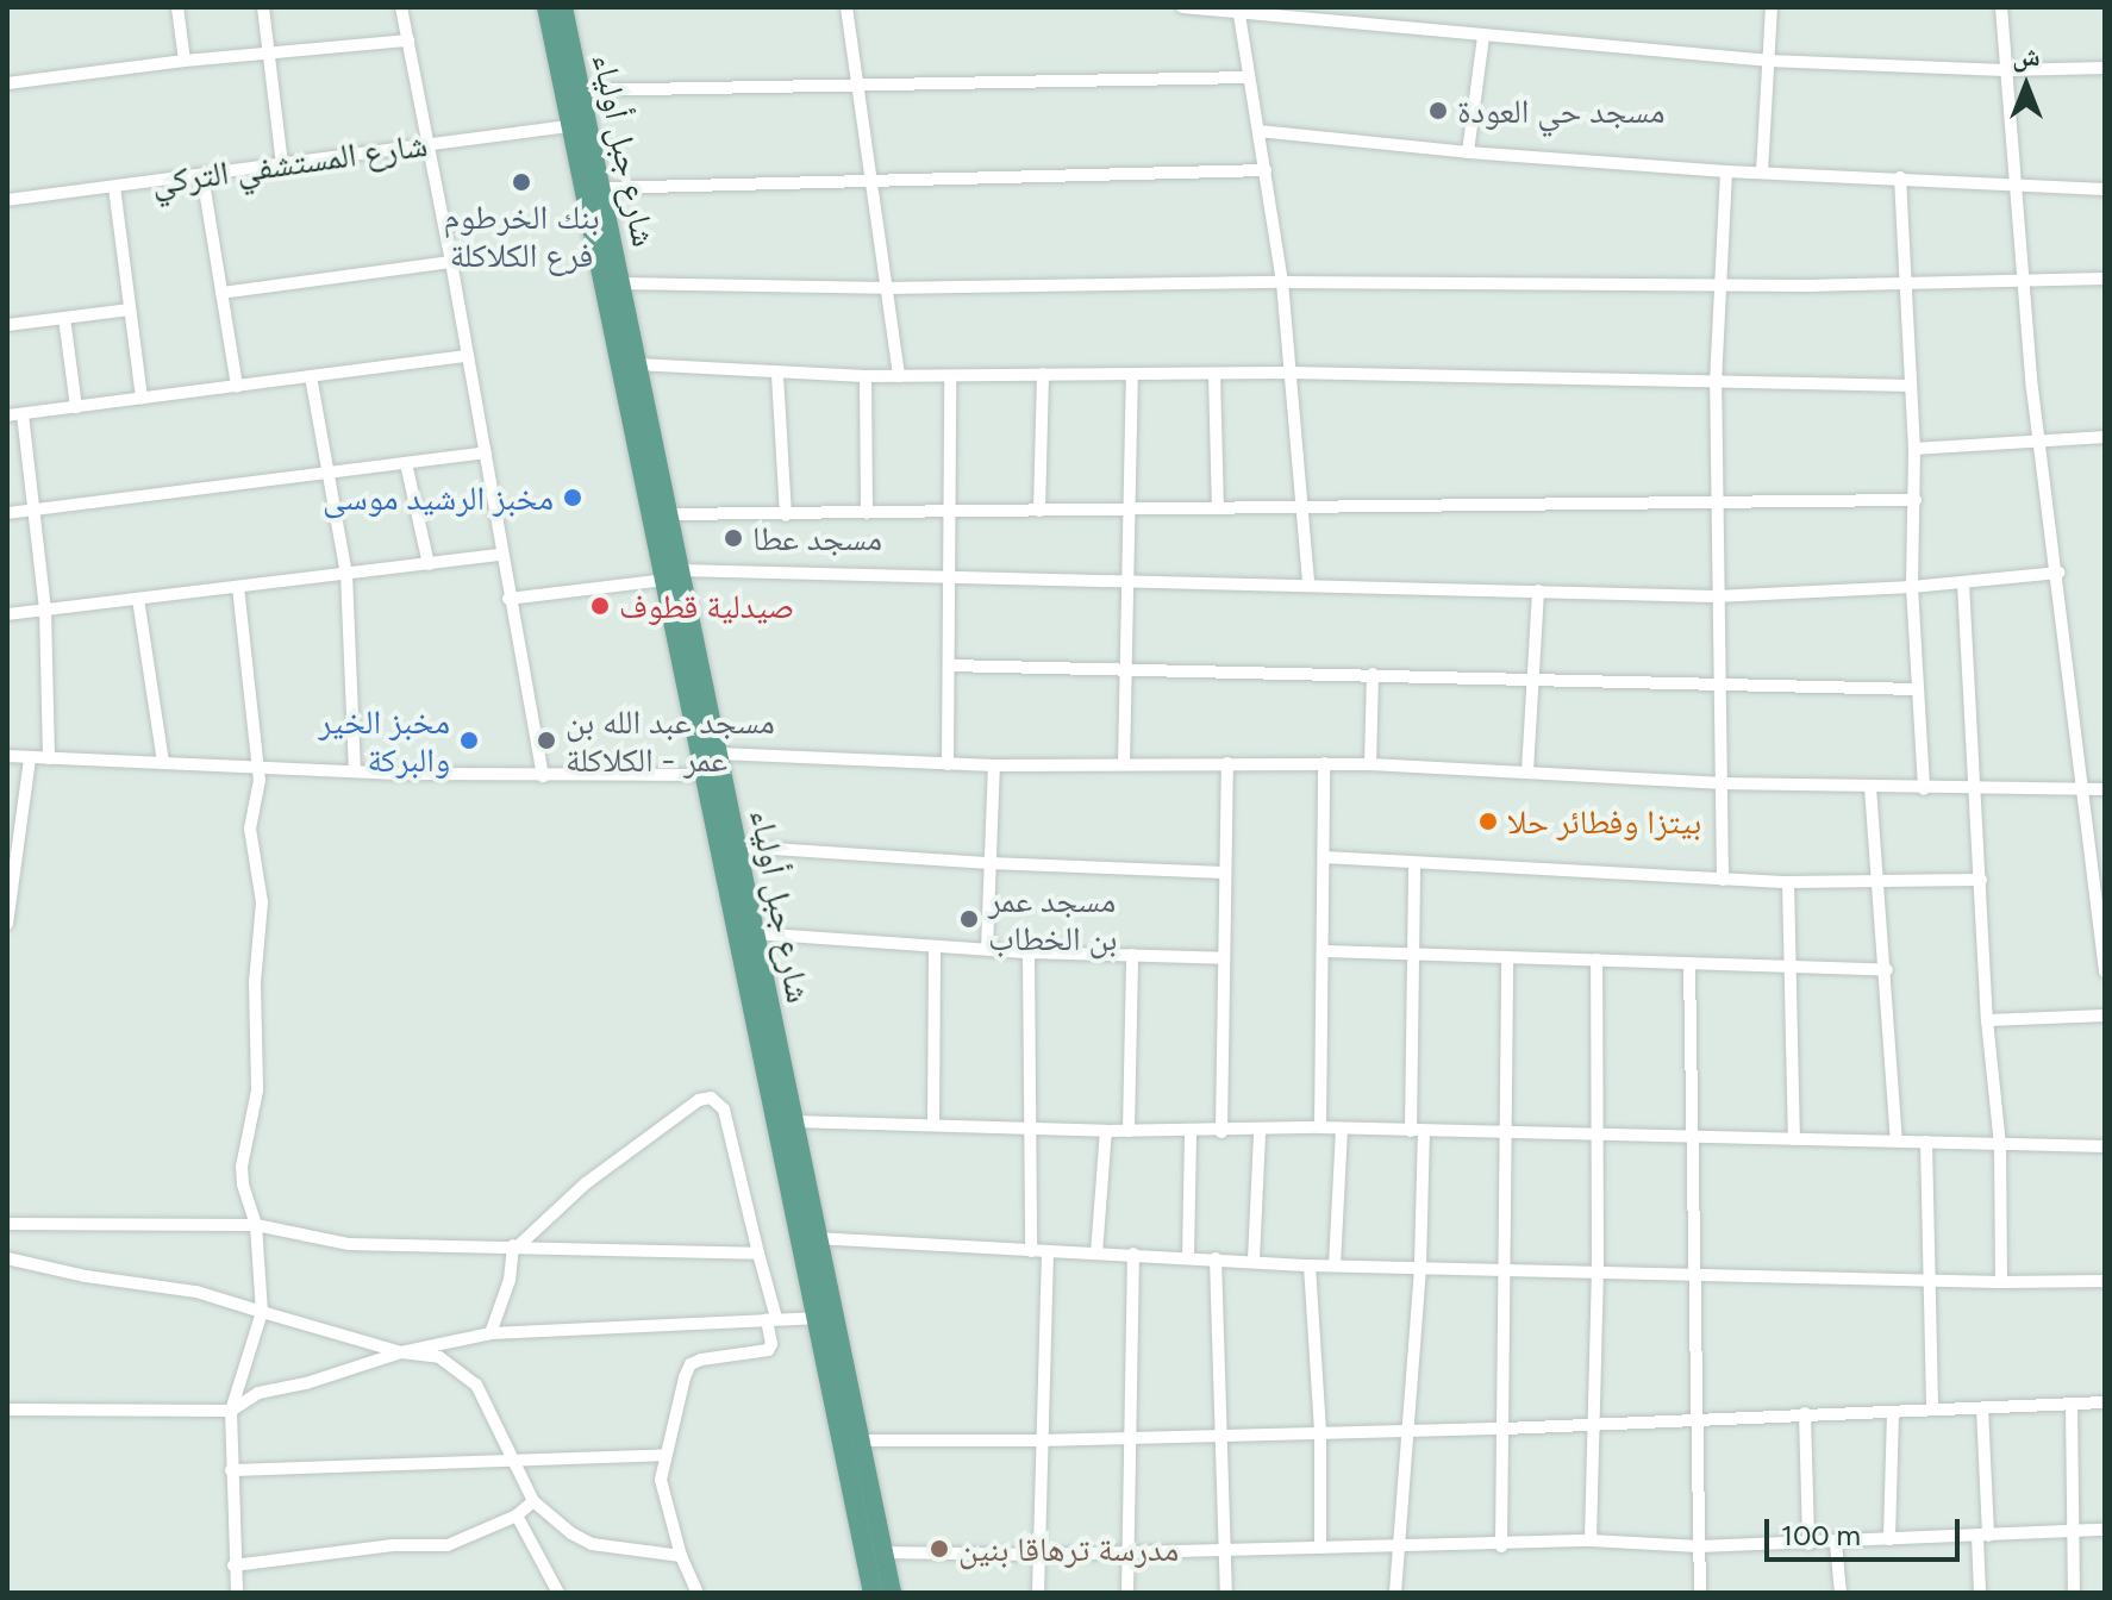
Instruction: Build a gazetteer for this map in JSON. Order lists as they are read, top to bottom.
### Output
{
  "streets": {
    "main road": ["شارع جبل أولياء"],
    "street": ["شارع المستشفي التركي"]
  },
  "crossings": [
    ["شارع جبل أولياء", "شارع المستشفي التركي"]
  ],
  "places": [
    "مسجد حي العودة",
    "بنك الخرطوم فرع الكلاكلة",
    "مخبز الرشيد موسى",
    "مسجد عطا",
    "صيدلية قطوف",
    "مخبز الخير والبركة",
    "مسجد عبد الله بن عمر - الكلاكلة",
    "بيتزا وفطائر حلا",
    "مسجد عمر بن الخطاب",
    "مدرسة ترهاقا بنين"
  ],
  "scale_bar": "100 m",
  "north": "top"
}
